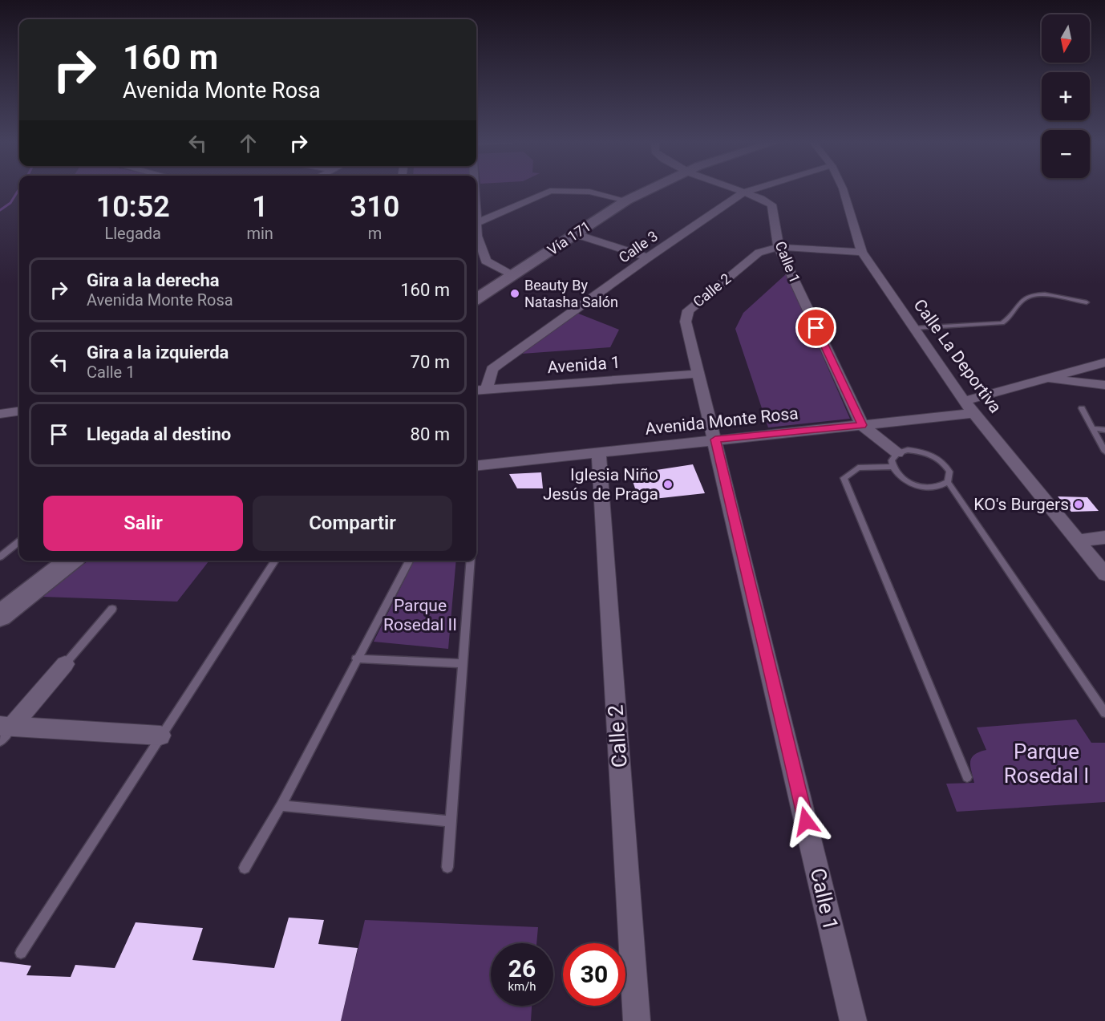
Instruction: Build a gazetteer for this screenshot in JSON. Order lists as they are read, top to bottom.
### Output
{
  "streets": {
    "main road": ["Vía 171"],
    "street": [
      "Calle 3",
      "Calle 1",
      "Calle 2",
      "Calle La Deportiva",
      "Avenida 1",
      "Avenida Monte Rosa"
    ]
  },
  "crossings": [
    ["Calle 3", "Calle 1"],
    ["Calle 3", "Avenida 1"],
    ["Calle 1", "Calle 2"],
    ["Calle 1", "Avenida Monte Rosa"],
    ["Calle 2", "Calle La Deportiva"],
    ["Calle 2", "Avenida 1"],
    ["Calle 2", "Avenida Monte Rosa"],
    ["Calle La Deportiva", "Avenida Monte Rosa"]
  ],
  "parks": ["Parque Rosedal II", "Parque Rosedal I"],
  "places": ["Beauty By Natasha Salón", "Iglesia Niño Jesús de Praga", "KO's Burgers"],
  "north": "bottom",
  "page": {
    "map_buttons": ["+", "−"],
    "turn": ["160 m", "Avenida Monte Rosa"],
    "eta": [
      "10:52",
      "Llegada",
      "1",
      "min",
      "310",
      "m"
    ],
    "list": [
      {
        "name": "Gira a la derecha",
        "note": "Avenida Monte Rosa",
        "value": "160 m"
      },
      {
        "name": "Gira a la izquierda",
        "note": "Calle 1",
        "value": "70 m"
      },
      {
        "name": "Llegada al destino",
        "value": "80 m"
      }
    ],
    "buttons": ["Salir", "Compartir"],
    "speed": "26 km/h",
    "limit": "30"
  }
}
